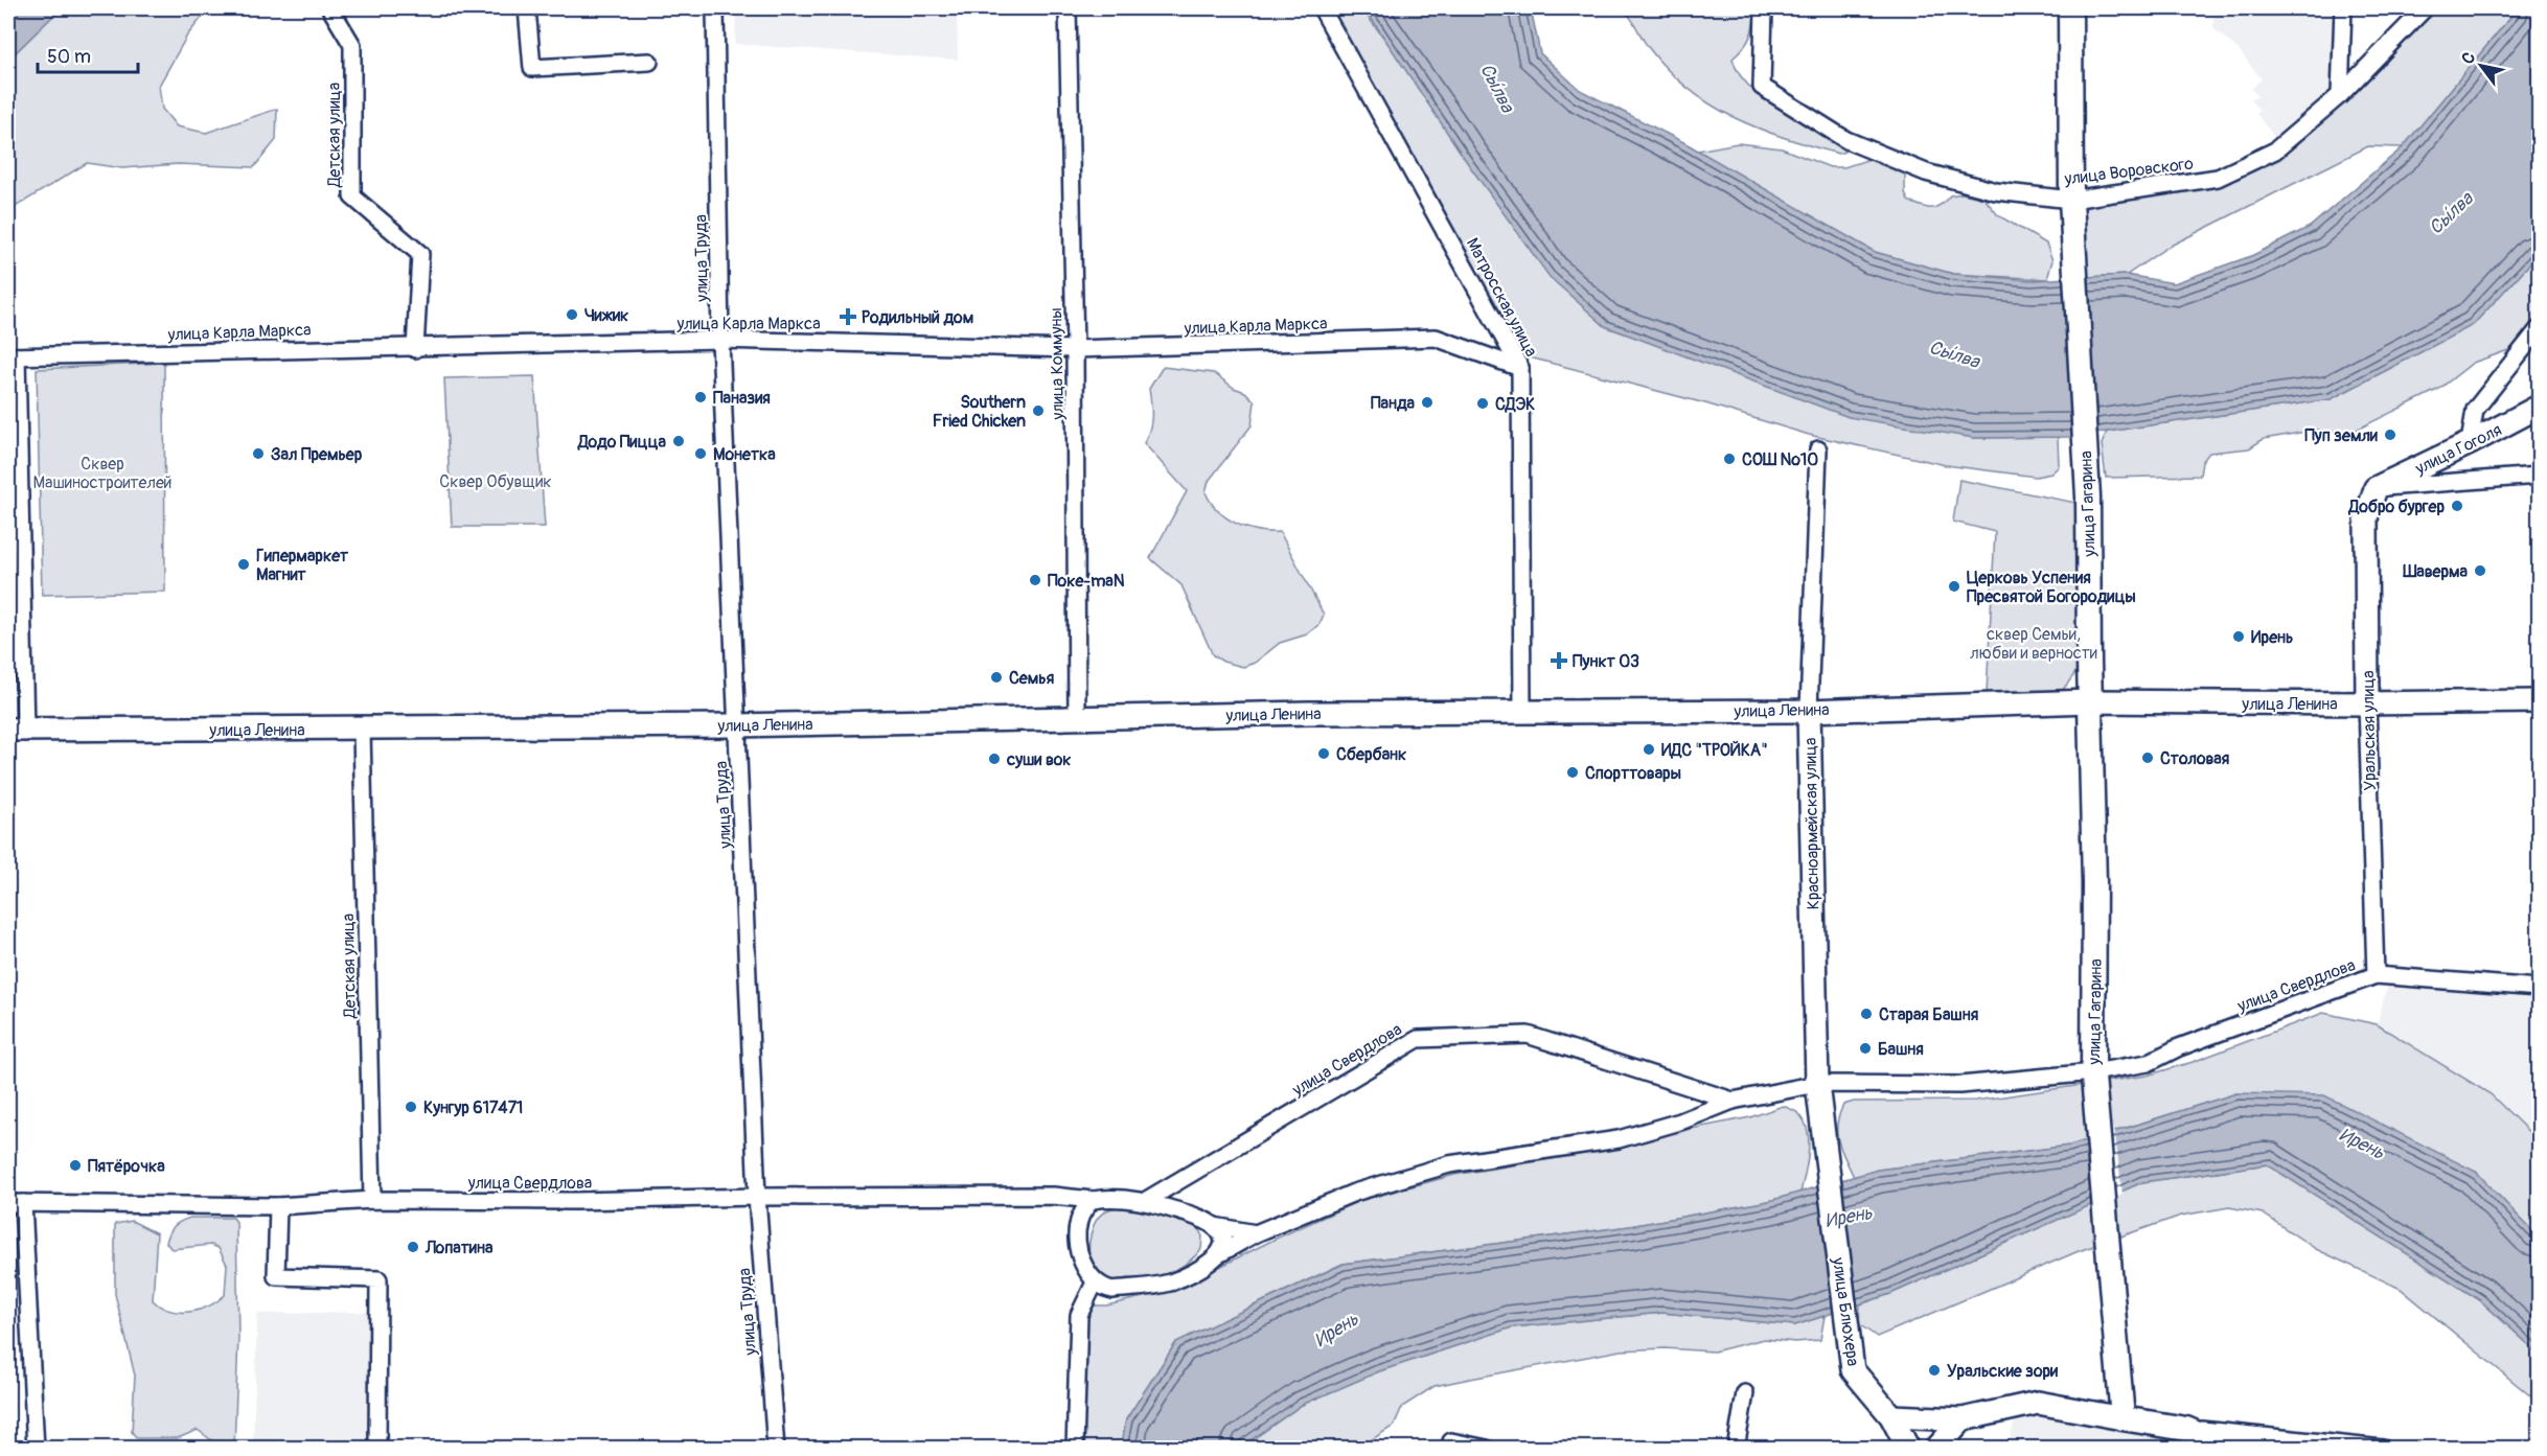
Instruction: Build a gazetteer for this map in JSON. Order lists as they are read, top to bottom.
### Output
{
  "streets": {
    "main road": ["улица Гагарина"],
    "street": [
      "Детская улица",
      "улица Воровского",
      "улица Труда",
      "Матросская улица",
      "улица Карла Маркса",
      "улица Коммуны",
      "улица Гоголя",
      "улица Ленина",
      "Уральская улица",
      "Красноармейская улица",
      "улица Свердлова",
      "улица Блюхера"
    ]
  },
  "crossings": [
    ["Детская улица", "улица Карла Маркса"],
    ["Детская улица", "улица Ленина"],
    ["Детская улица", "улица Свердлова"],
    ["улица Воровского", "улица Гагарина"],
    ["улица Труда", "улица Карла Маркса"],
    ["улица Труда", "улица Ленина"],
    ["улица Труда", "улица Свердлова"],
    ["Матросская улица", "улица Карла Маркса"],
    ["Матросская улица", "улица Ленина"],
    ["улица Карла Маркса", "улица Коммуны"],
    ["улица Коммуны", "улица Ленина"],
    ["улица Гоголя", "Уральская улица"],
    ["улица Гагарина", "улица Ленина"],
    ["улица Гагарина", "улица Свердлова"],
    ["улица Ленина", "Уральская улица"],
    ["улица Ленина", "Красноармейская улица"],
    ["Уральская улица", "улица Свердлова"],
    ["Красноармейская улица", "улица Свердлова"],
    ["Красноармейская улица", "улица Блюхера"],
    ["улица Свердлова", "улица Блюхера"]
  ],
  "water": ["Сы́лва", "Ирень"],
  "parks": ["Сквер Машиностроителей", "Сквер Обувщик", "сквер Семьи, любви и верности"],
  "places": {
    "other": [
      "Чижик",
      "Паназия",
      "Панда",
      "СДЭК",
      "Southern Fried Chicken",
      "Пуп земли",
      "Додо Пицца",
      "Зал Премьер",
      "Монетка",
      "СОШ №10",
      "Добро бургер",
      "Гипермаркет Магнит",
      "Шаверма",
      "Поке-maN",
      "Церковь Успения Пресвятой Богородицы",
      "Ирень",
      "Семья",
      "ИДС \"ТРОЙКА\"",
      "Сбербанк",
      "Столовая",
      "суши вок",
      "Спорттовары",
      "Старая Башня",
      "Башня",
      "Кунгур 617471",
      "Пятёрочка",
      "Лопатина",
      "Уральские зори"
    ],
    "health": ["Родильный дом", "Пункт 03"]
  },
  "scale_bar": "50 m",
  "north": "top left"
}
